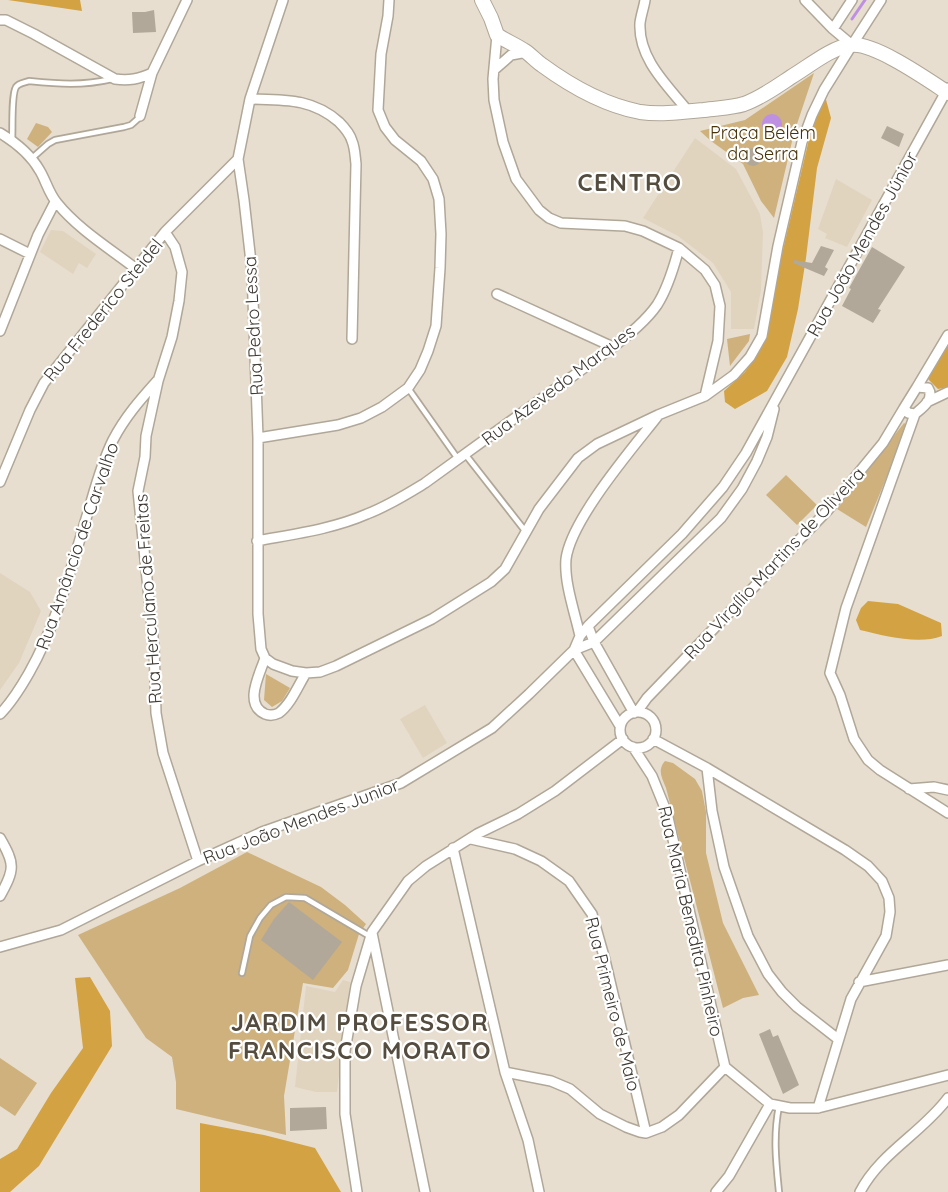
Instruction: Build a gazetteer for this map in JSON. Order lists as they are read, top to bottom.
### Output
{
  "streets": {
    "street": [
      "Rua João Mendes Júnior",
      "Rua Frederico Steidel",
      "Rua Pedro Lessa",
      "Rua Azevedo Marques",
      "Rua Amâncio de Carvalho",
      "Rua Virgílio Martins de Oliveira",
      "Rua Herculano de Freitas",
      "Rua João Mendes Junior",
      "Rua Maria Benedita Pinheiro",
      "Rua Primeiro de Maio"
    ]
  },
  "crossings": [
    ["Rua João Mendes Júnior", "Rua João Mendes Junior"],
    ["Rua Frederico Steidel", "Rua Pedro Lessa"],
    ["Rua Frederico Steidel", "Rua Herculano de Freitas"],
    ["Rua Pedro Lessa", "Rua Azevedo Marques"],
    ["Rua Amâncio de Carvalho", "Rua Herculano de Freitas"],
    ["Rua Virgílio Martins de Oliveira", "Rua Maria Benedita Pinheiro"],
    ["Rua Herculano de Freitas", "Rua João Mendes Junior"]
  ],
  "districts": ["CENTRO", "JARDIM PROFESSOR FRANCISCO MORATO"],
  "parks": ["Praça Belém da Serra"]
}
